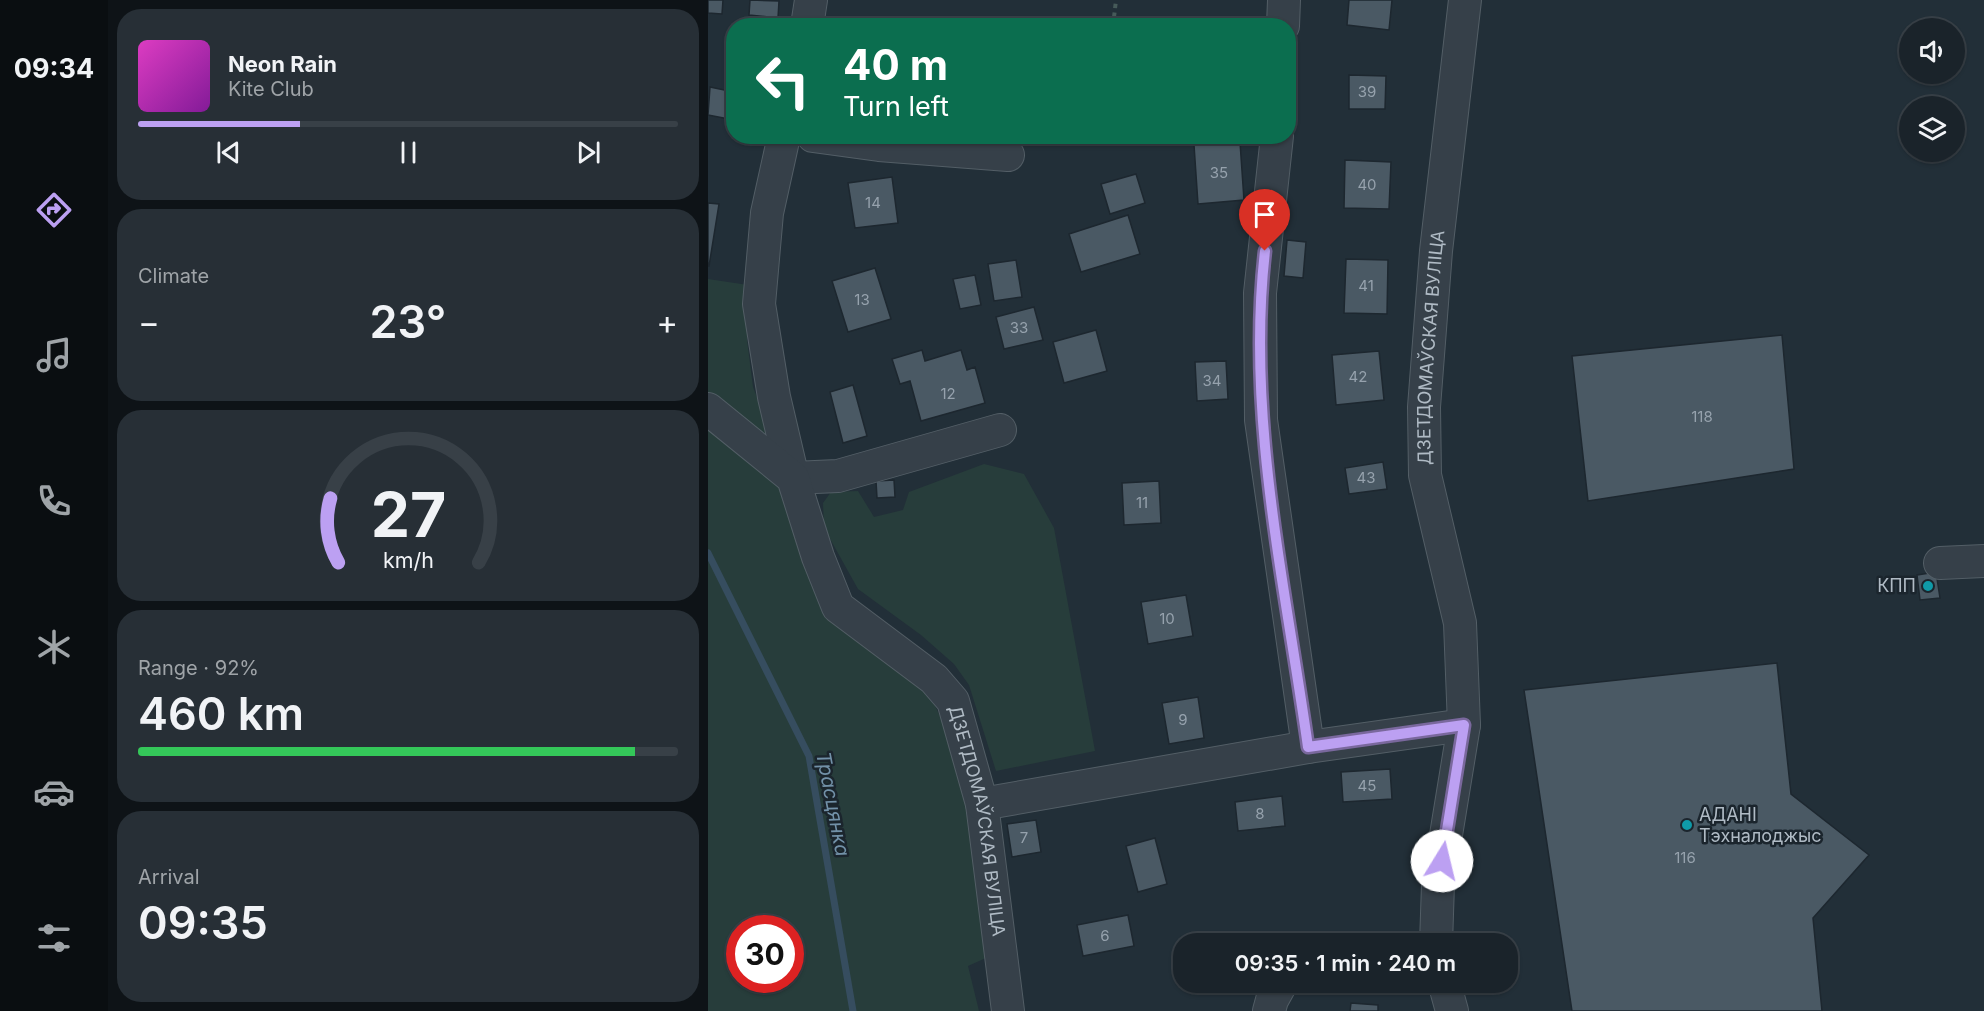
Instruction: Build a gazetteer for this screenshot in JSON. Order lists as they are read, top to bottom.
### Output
{
  "streets": {
    "street": ["ДЗЕТДОМАЎСКАЯ ВУЛІЦА"]
  },
  "water": ["Трасцянка"],
  "places": ["КПП", "АДАНІ Тэхналоджыс"],
  "house_numbers": [
    "39",
    "35",
    "40",
    "14",
    "41",
    "13",
    "33",
    "42",
    "34",
    "12",
    "118",
    "43",
    "11",
    "10",
    "9",
    "45",
    "8",
    "7",
    "116",
    "6"
  ],
  "page": {
    "tabs": "09:34",
    "turn": ["40 m", "Turn left"],
    "song": ["Neon Rain", "Kite Club"],
    "tile": [
      "Climate",
      ["Range · 92%", "460 km"],
      ["Arrival", "09:35"]
    ],
    "heat": ["−", "23°", "+"],
    "limit": "30",
    "trip": "09:35 · 1 min · 240 m",
    "gauge": ["27", "km/h"]
  }
}
